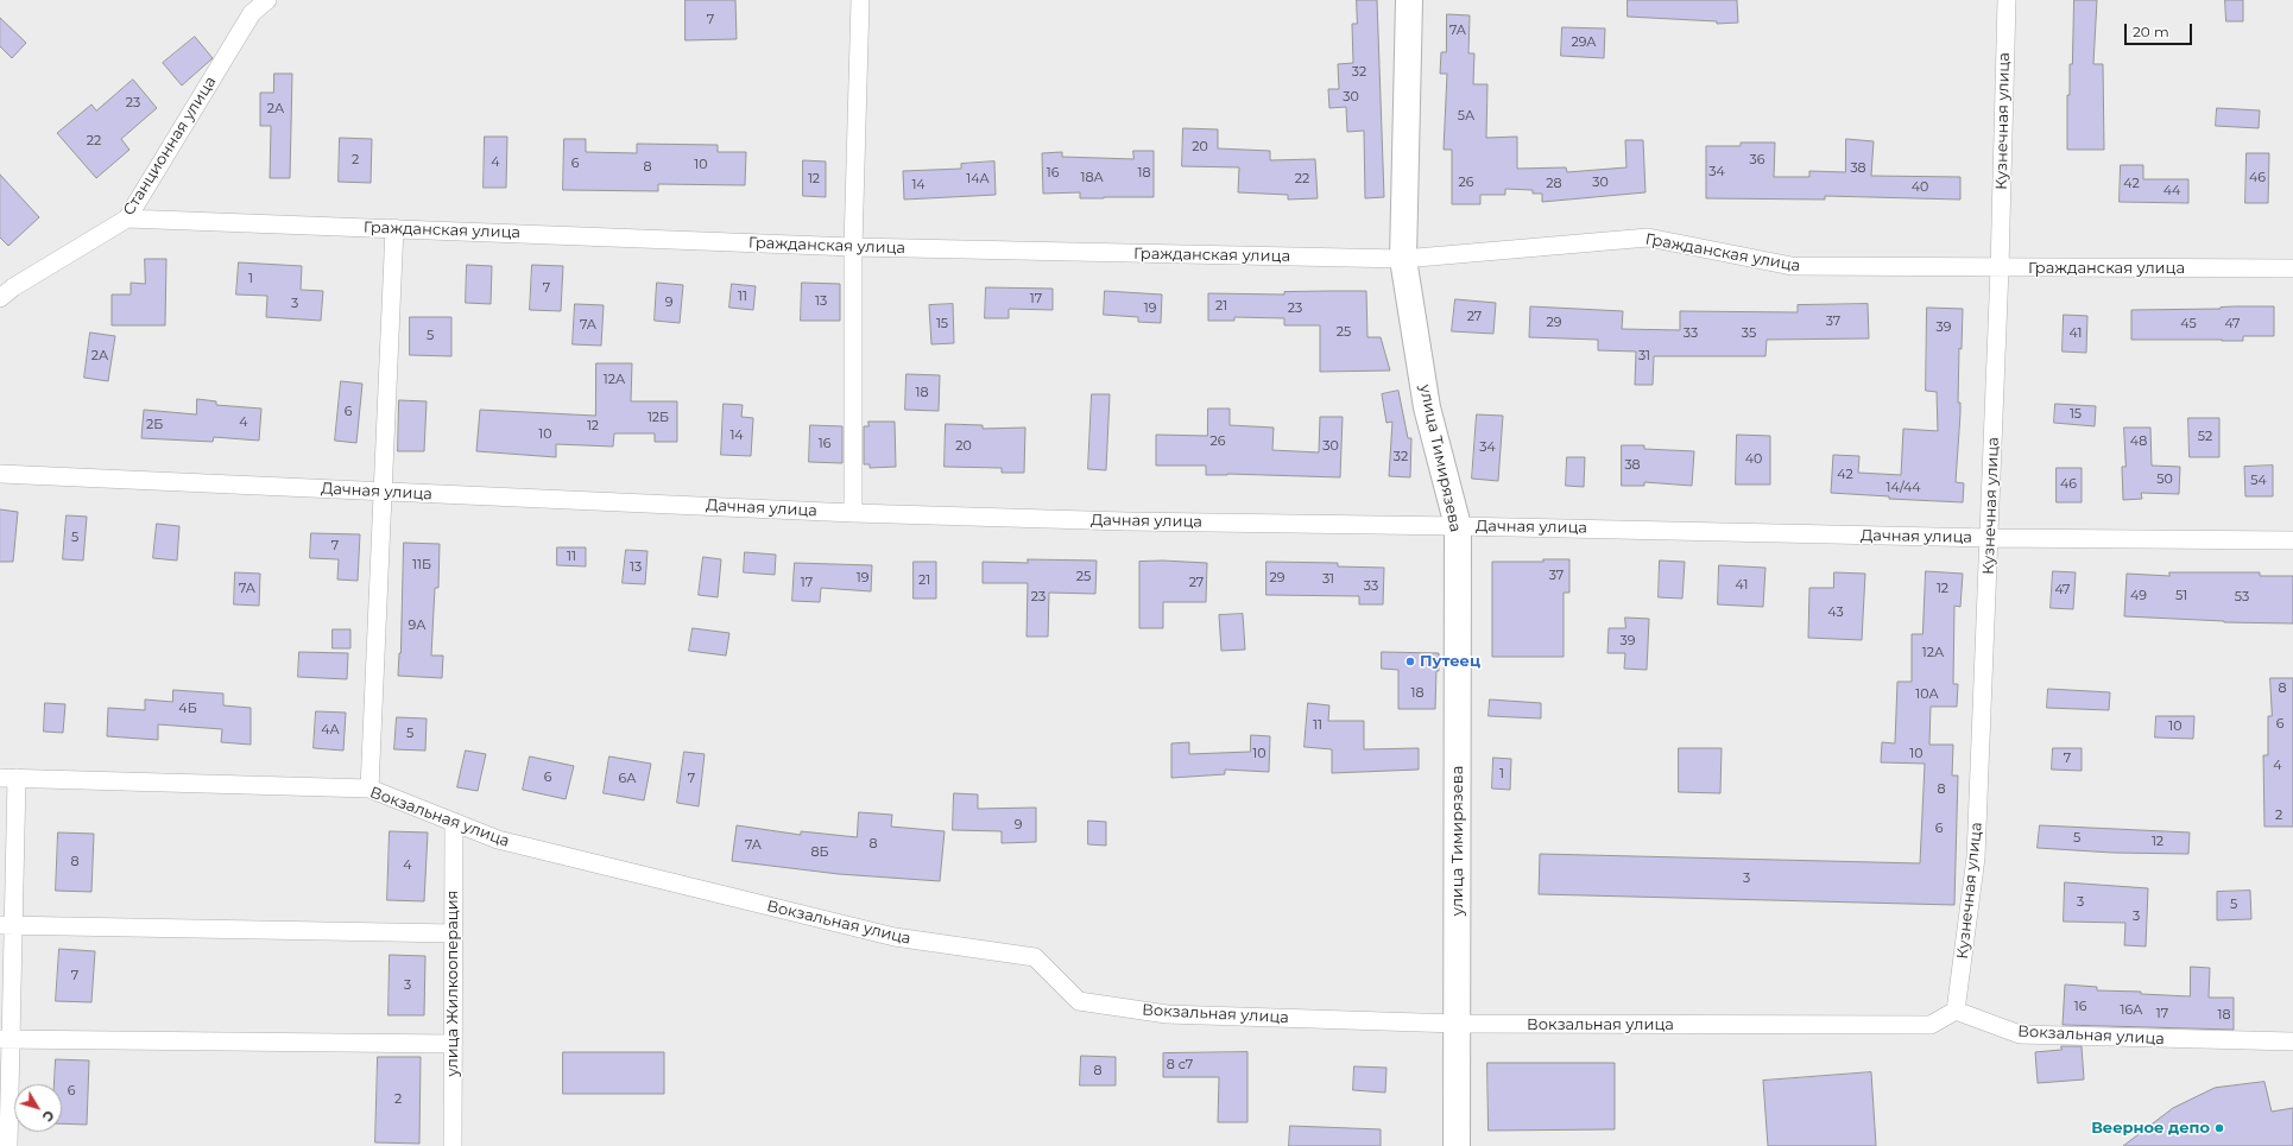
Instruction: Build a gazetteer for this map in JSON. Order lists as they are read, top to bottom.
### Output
{
  "streets": {
    "main road": ["улица Тимирязева"],
    "street": [
      "Кузнечная улица",
      "Станционная улица",
      "Гражданская улица",
      "Дачная улица",
      "Вокзальная улица",
      "улица Жилкооперация"
    ]
  },
  "crossings": [
    ["Кузнечная улица", "Гражданская улица"],
    ["Кузнечная улица", "Дачная улица"],
    ["Кузнечная улица", "Вокзальная улица"],
    ["Станционная улица", "Гражданская улица"],
    ["Гражданская улица", "улица Тимирязева"],
    ["улица Тимирязева", "Дачная улица"],
    ["улица Тимирязева", "Вокзальная улица"],
    ["Вокзальная улица", "улица Жилкооперация"]
  ],
  "places": ["Путеец", "Веерное депо"],
  "house_numbers": [
    "7",
    "7А",
    "29А",
    "32",
    "30",
    "23",
    "2А",
    "5А",
    "22",
    "20",
    "2",
    "36",
    "4",
    "6",
    "10",
    "8",
    "38",
    "34",
    "16",
    "18",
    "18А",
    "46",
    "12",
    "14А",
    "22",
    "26",
    "30",
    "28",
    "42",
    "14",
    "40",
    "44",
    "1",
    "7",
    "11",
    "17",
    "13",
    "9",
    "3",
    "21",
    "19",
    "23",
    "27",
    "37",
    "29",
    "15",
    "45",
    "47",
    "7А",
    "39",
    "25",
    "33",
    "35",
    "41",
    "5",
    "2А",
    "31",
    "12А",
    "18",
    "6",
    "15",
    "12Б",
    "4",
    "2Б",
    "12",
    "10",
    "14",
    "52",
    "26",
    "48",
    "16",
    "20",
    "30",
    "34",
    "32",
    "40",
    "38",
    "42",
    "50",
    "54",
    "46",
    "14/44",
    "5",
    "7",
    "11",
    "11Б",
    "13",
    "37",
    "25",
    "19",
    "29",
    "31",
    "21",
    "17",
    "27",
    "41",
    "33",
    "7А",
    "12",
    "47",
    "49",
    "51",
    "23",
    "53",
    "43",
    "9А",
    "39",
    "12А",
    "8",
    "18",
    "10А",
    "4Б",
    "6",
    "11",
    "10",
    "4А",
    "5",
    "10",
    "10",
    "7",
    "4",
    "1",
    "6",
    "6А",
    "7",
    "8",
    "2",
    "9",
    "6",
    "5",
    "12",
    "8",
    "7А",
    "8Б",
    "8",
    "4",
    "3",
    "3",
    "5",
    "3",
    "7",
    "3",
    "16",
    "16А",
    "17",
    "18",
    "8 с7",
    "8",
    "6",
    "2"
  ],
  "scale_bar": "20 m",
  "north": "bottom right"
}
